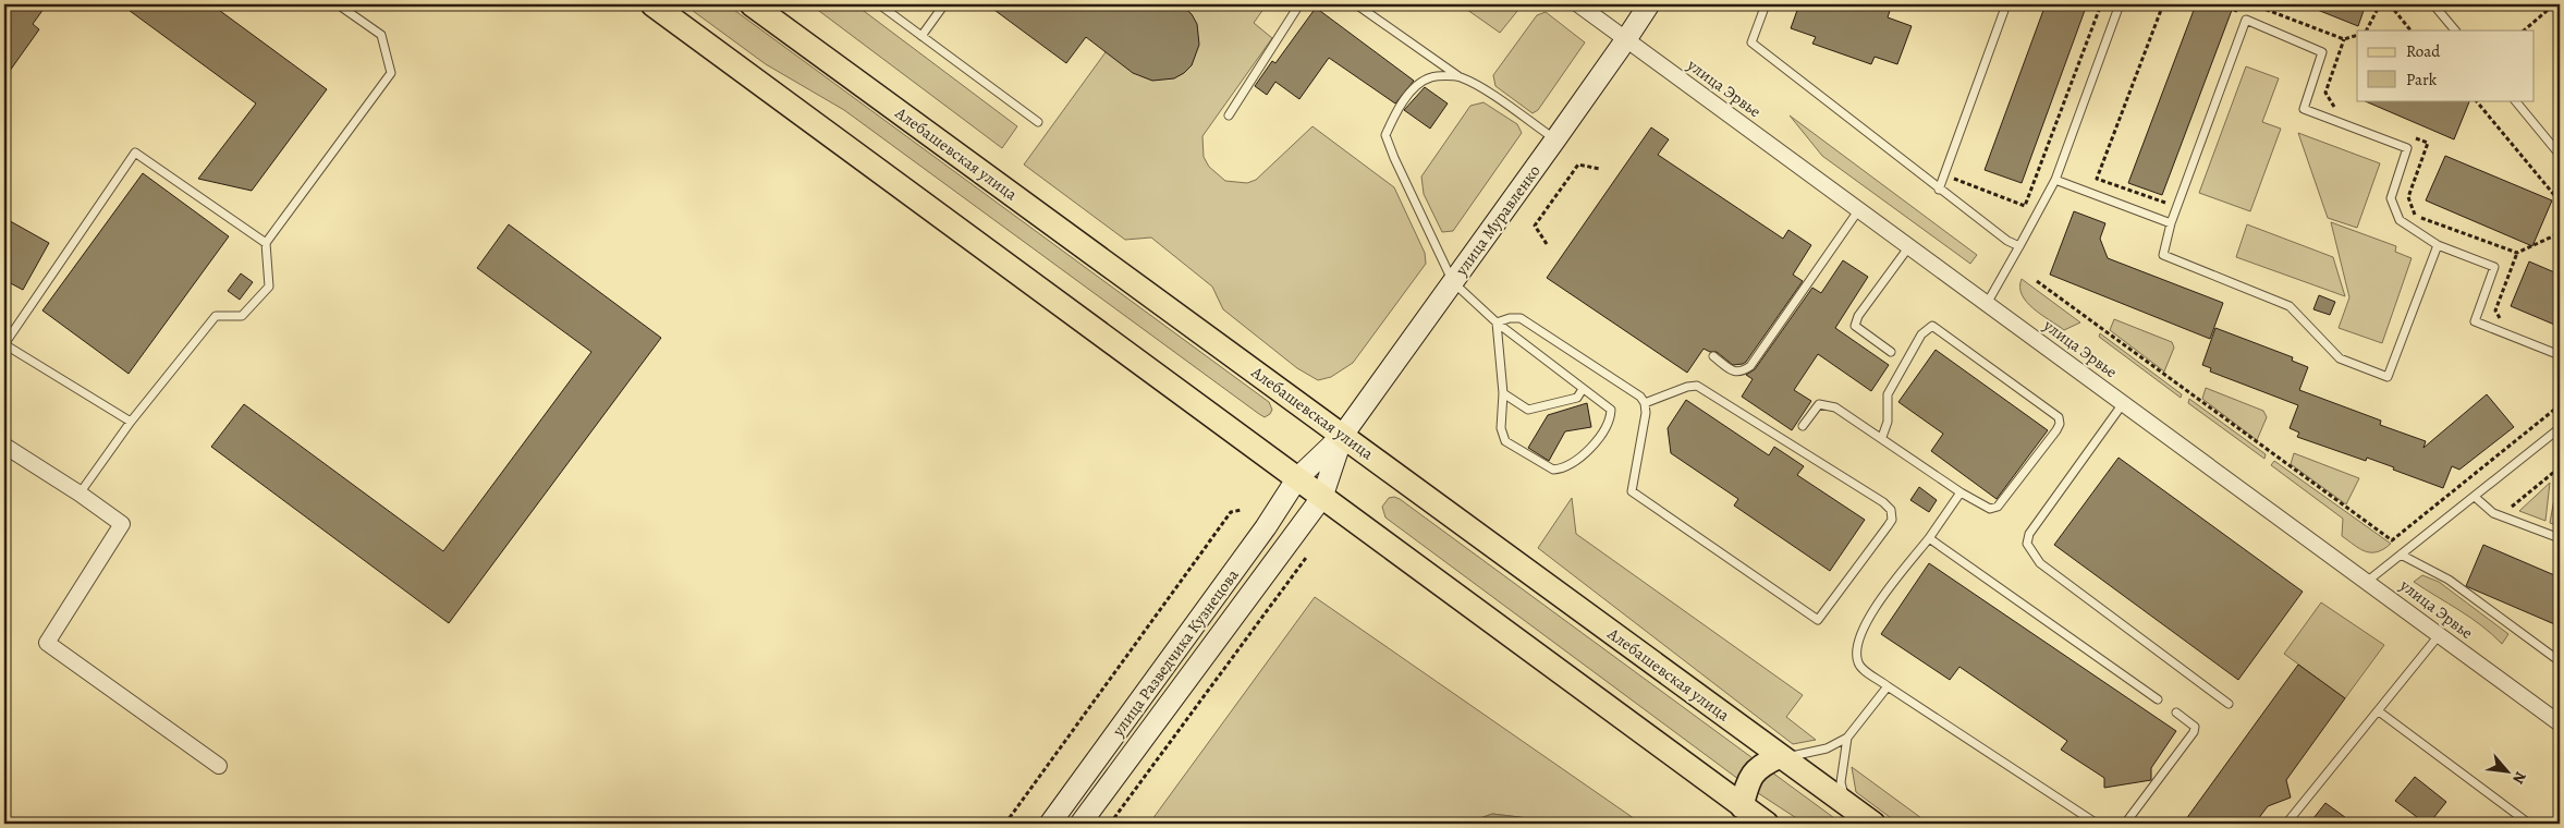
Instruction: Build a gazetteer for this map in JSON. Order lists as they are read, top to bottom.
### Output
{
  "streets": {
    "main road": ["Алебашевская улица", "улица Муравленко", "улица Разведчика Кузнецова"],
    "street": ["улица Эрвье"]
  },
  "crossings": [
    ["улица Эрвье", "улица Муравленко"],
    ["Алебашевская улица", "улица Муравленко"],
    ["Алебашевская улица", "улица Разведчика Кузнецова"],
    ["улица Муравленко", "улица Разведчика Кузнецова"]
  ],
  "legend": ["Road", "Park"],
  "north": "bottom right"
}
